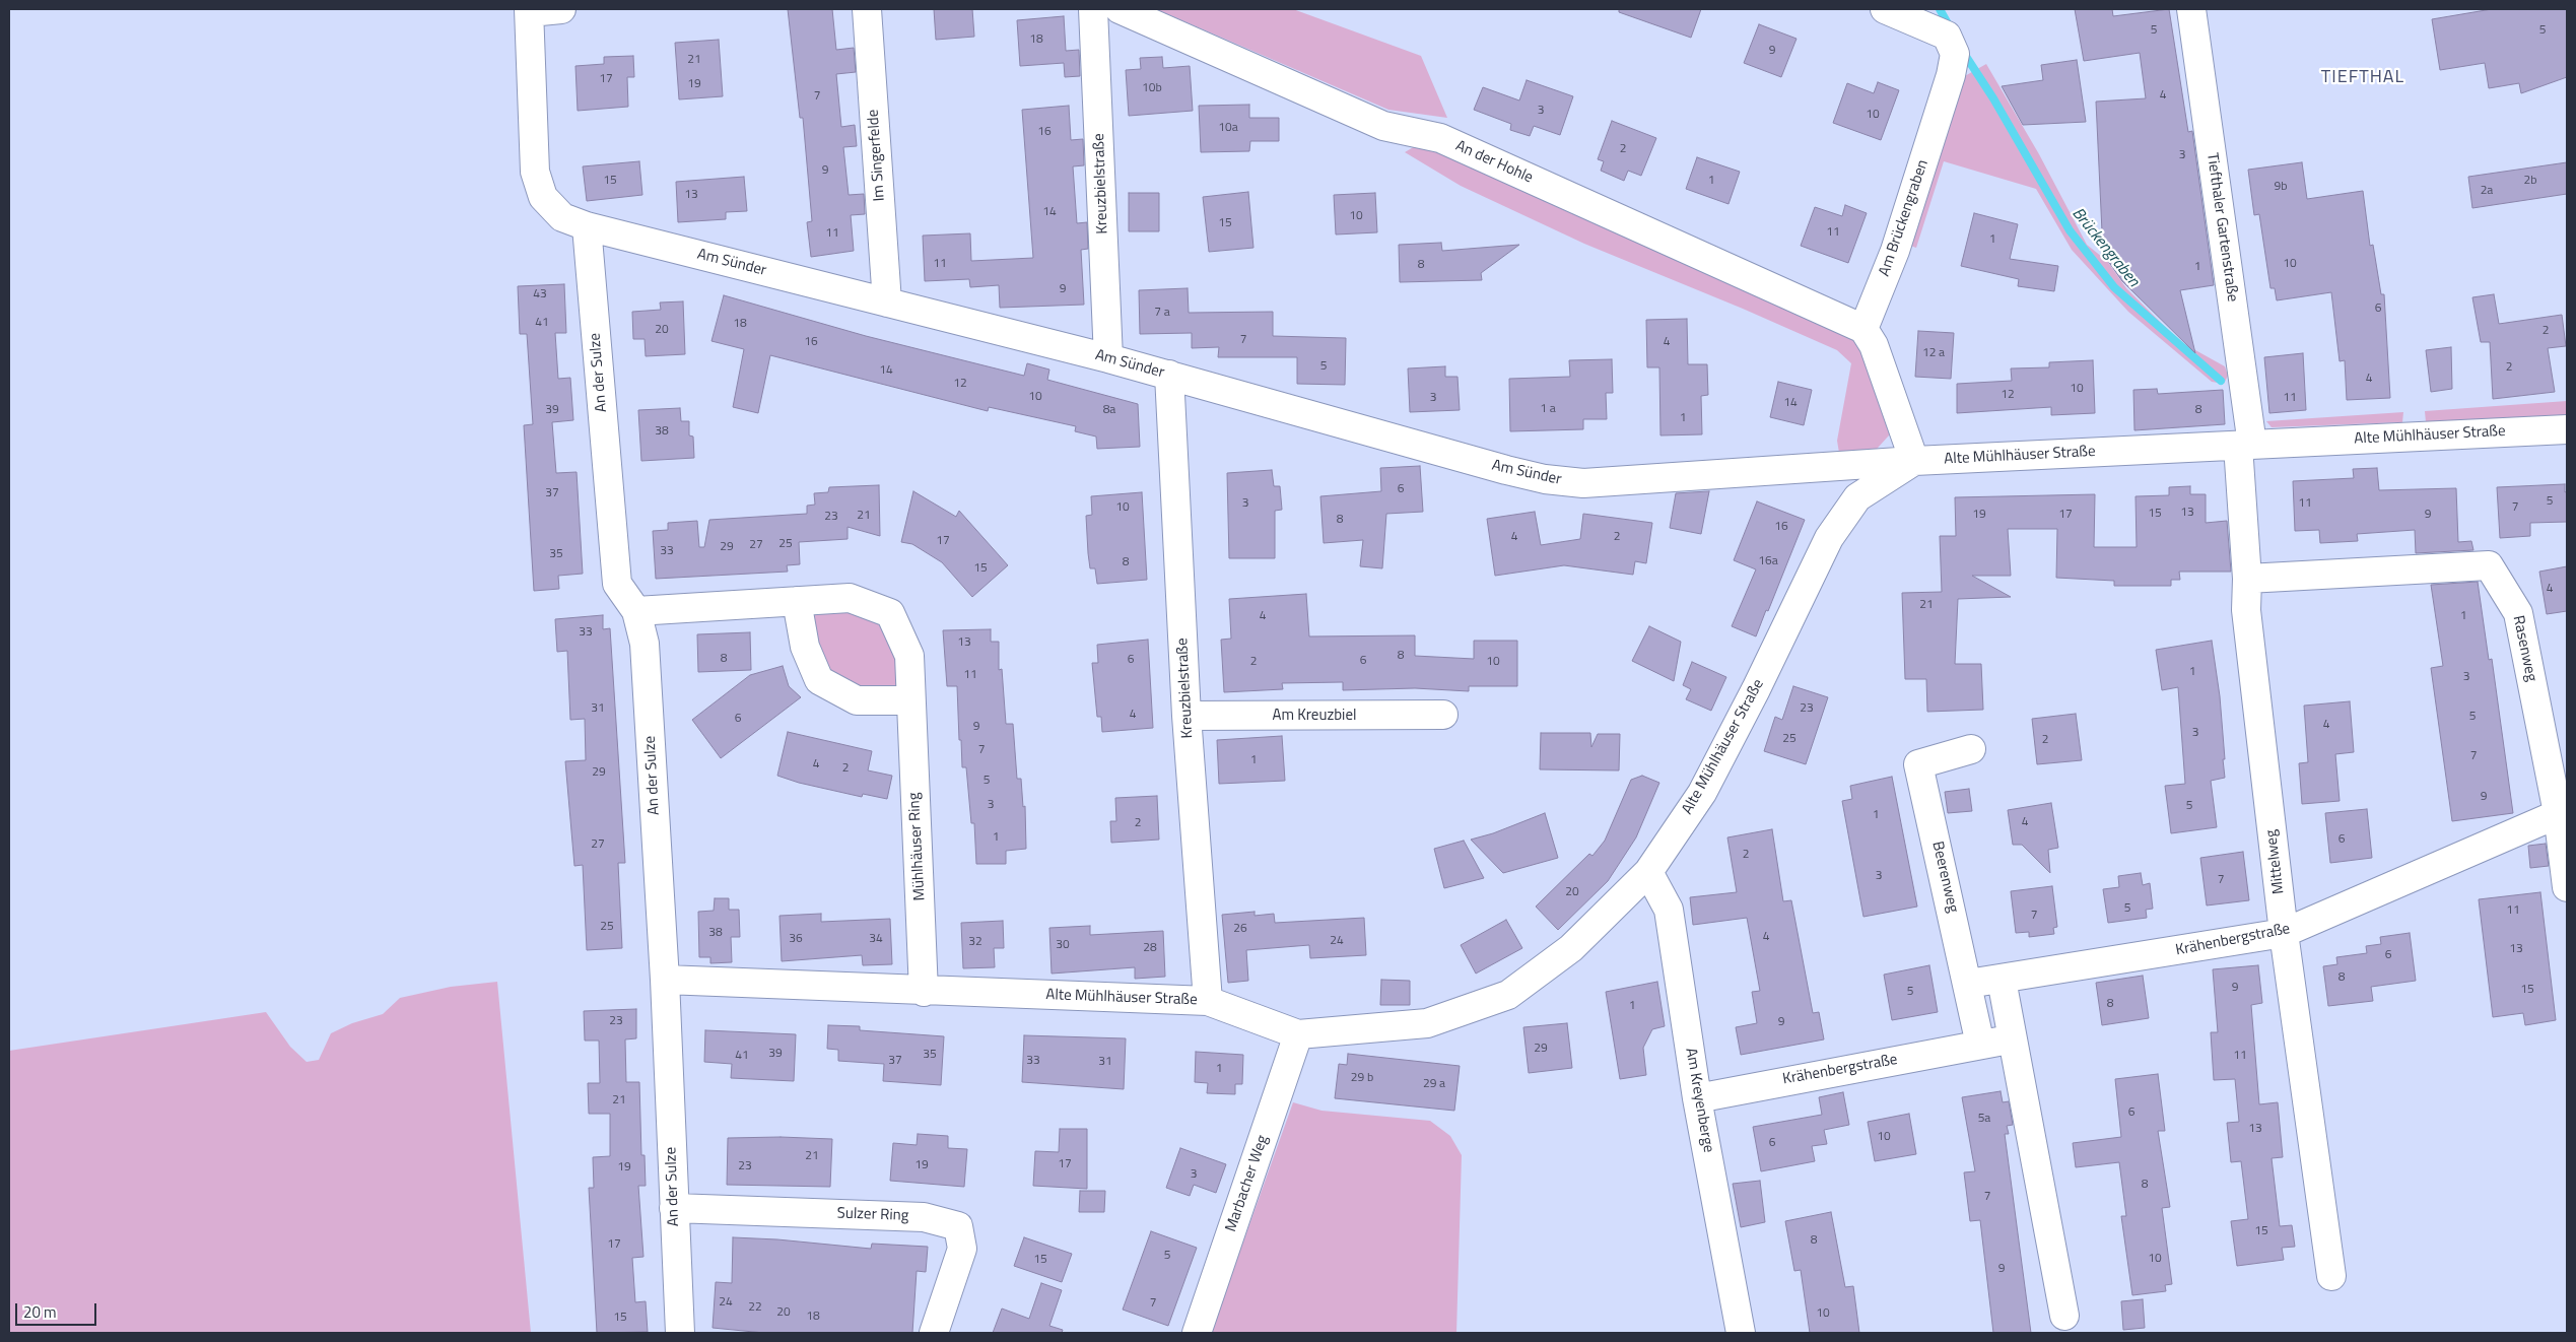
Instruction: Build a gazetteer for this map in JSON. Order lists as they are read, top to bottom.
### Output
{
  "streets": {
    "street": [
      "Im Singerfelde",
      "An der Hohle",
      "Kreuzbielstraße",
      "Am Brückengraben",
      "Tiefthaler Gartenstraße",
      "Am Sünder",
      "An der Sulze",
      "Alte Mühlhäuser Straße",
      "Rasenweg",
      "Am Kreuzbiel",
      "Mühlhäuser Ring",
      "Mittelweg",
      "Beerenweg",
      "Krähenbergstraße",
      "Am Kreyenberge",
      "Marbacher Weg",
      "Sulzer Ring"
    ]
  },
  "crossings": [
    ["Im Singerfelde", "Am Sünder"],
    ["An der Hohle", "Am Brückengraben"],
    ["Kreuzbielstraße", "Am Sünder"],
    ["Kreuzbielstraße", "Alte Mühlhäuser Straße"],
    ["Kreuzbielstraße", "Am Kreuzbiel"],
    ["Tiefthaler Gartenstraße", "Alte Mühlhäuser Straße"],
    ["Tiefthaler Gartenstraße", "Mittelweg"],
    ["Am Sünder", "An der Sulze"],
    ["Am Sünder", "Alte Mühlhäuser Straße"],
    ["An der Sulze", "Alte Mühlhäuser Straße"],
    ["An der Sulze", "Mühlhäuser Ring"],
    ["An der Sulze", "Sulzer Ring"],
    ["Alte Mühlhäuser Straße", "Mühlhäuser Ring"],
    ["Alte Mühlhäuser Straße", "Mittelweg"],
    ["Alte Mühlhäuser Straße", "Am Kreyenberge"],
    ["Alte Mühlhäuser Straße", "Marbacher Weg"],
    ["Rasenweg", "Mittelweg"],
    ["Rasenweg", "Krähenbergstraße"],
    ["Mittelweg", "Krähenbergstraße"],
    ["Beerenweg", "Krähenbergstraße"],
    ["Krähenbergstraße", "Am Kreyenberge"]
  ],
  "districts": ["TIEFTHAL"],
  "water": ["Brückengraben"],
  "house_numbers": [
    "5",
    "5",
    "18",
    "9",
    "21",
    "17",
    "19",
    "10b",
    "4",
    "7",
    "3",
    "10",
    "10a",
    "16",
    "2",
    "3",
    "9",
    "15",
    "1",
    "2b",
    "9b",
    "2a",
    "13",
    "14",
    "10",
    "15",
    "11",
    "11",
    "1",
    "11",
    "10",
    "8",
    "1",
    "9",
    "43",
    "6",
    "7 a",
    "41",
    "18",
    "20",
    "2",
    "7",
    "16",
    "4",
    "12 a",
    "5",
    "2",
    "14",
    "4",
    "12",
    "10",
    "12",
    "10",
    "3",
    "11",
    "14",
    "1 a",
    "39",
    "8a",
    "8",
    "1",
    "38",
    "6",
    "37",
    "5",
    "3",
    "11",
    "10",
    "7",
    "13",
    "15",
    "19",
    "17",
    "9",
    "21",
    "23",
    "8",
    "16",
    "4",
    "2",
    "17",
    "25",
    "27",
    "29",
    "33",
    "35",
    "16a",
    "8",
    "15",
    "4",
    "21",
    "4",
    "1",
    "33",
    "13",
    "8",
    "8",
    "6",
    "6",
    "2",
    "10",
    "1",
    "11",
    "3",
    "31",
    "23",
    "4",
    "5",
    "6",
    "4",
    "9",
    "3",
    "25",
    "2",
    "7",
    "7",
    "1",
    "4",
    "2",
    "29",
    "5",
    "9",
    "3",
    "5",
    "1",
    "4",
    "2",
    "1",
    "6",
    "27",
    "2",
    "3",
    "7",
    "20",
    "5",
    "11",
    "7",
    "25",
    "26",
    "38",
    "4",
    "36",
    "34",
    "24",
    "32",
    "30",
    "28",
    "13",
    "6",
    "8",
    "9",
    "15",
    "5",
    "8",
    "1",
    "23",
    "9",
    "29",
    "39",
    "35",
    "41",
    "11",
    "37",
    "33",
    "31",
    "1",
    "29 b",
    "29 a",
    "21",
    "6",
    "5a",
    "13",
    "10",
    "6",
    "21",
    "17",
    "19",
    "23",
    "19",
    "3",
    "8",
    "7",
    "15",
    "8",
    "17",
    "5",
    "10",
    "15",
    "9",
    "24",
    "7",
    "22",
    "20",
    "10",
    "18",
    "15"
  ],
  "scale_bar": "20 m"
}
